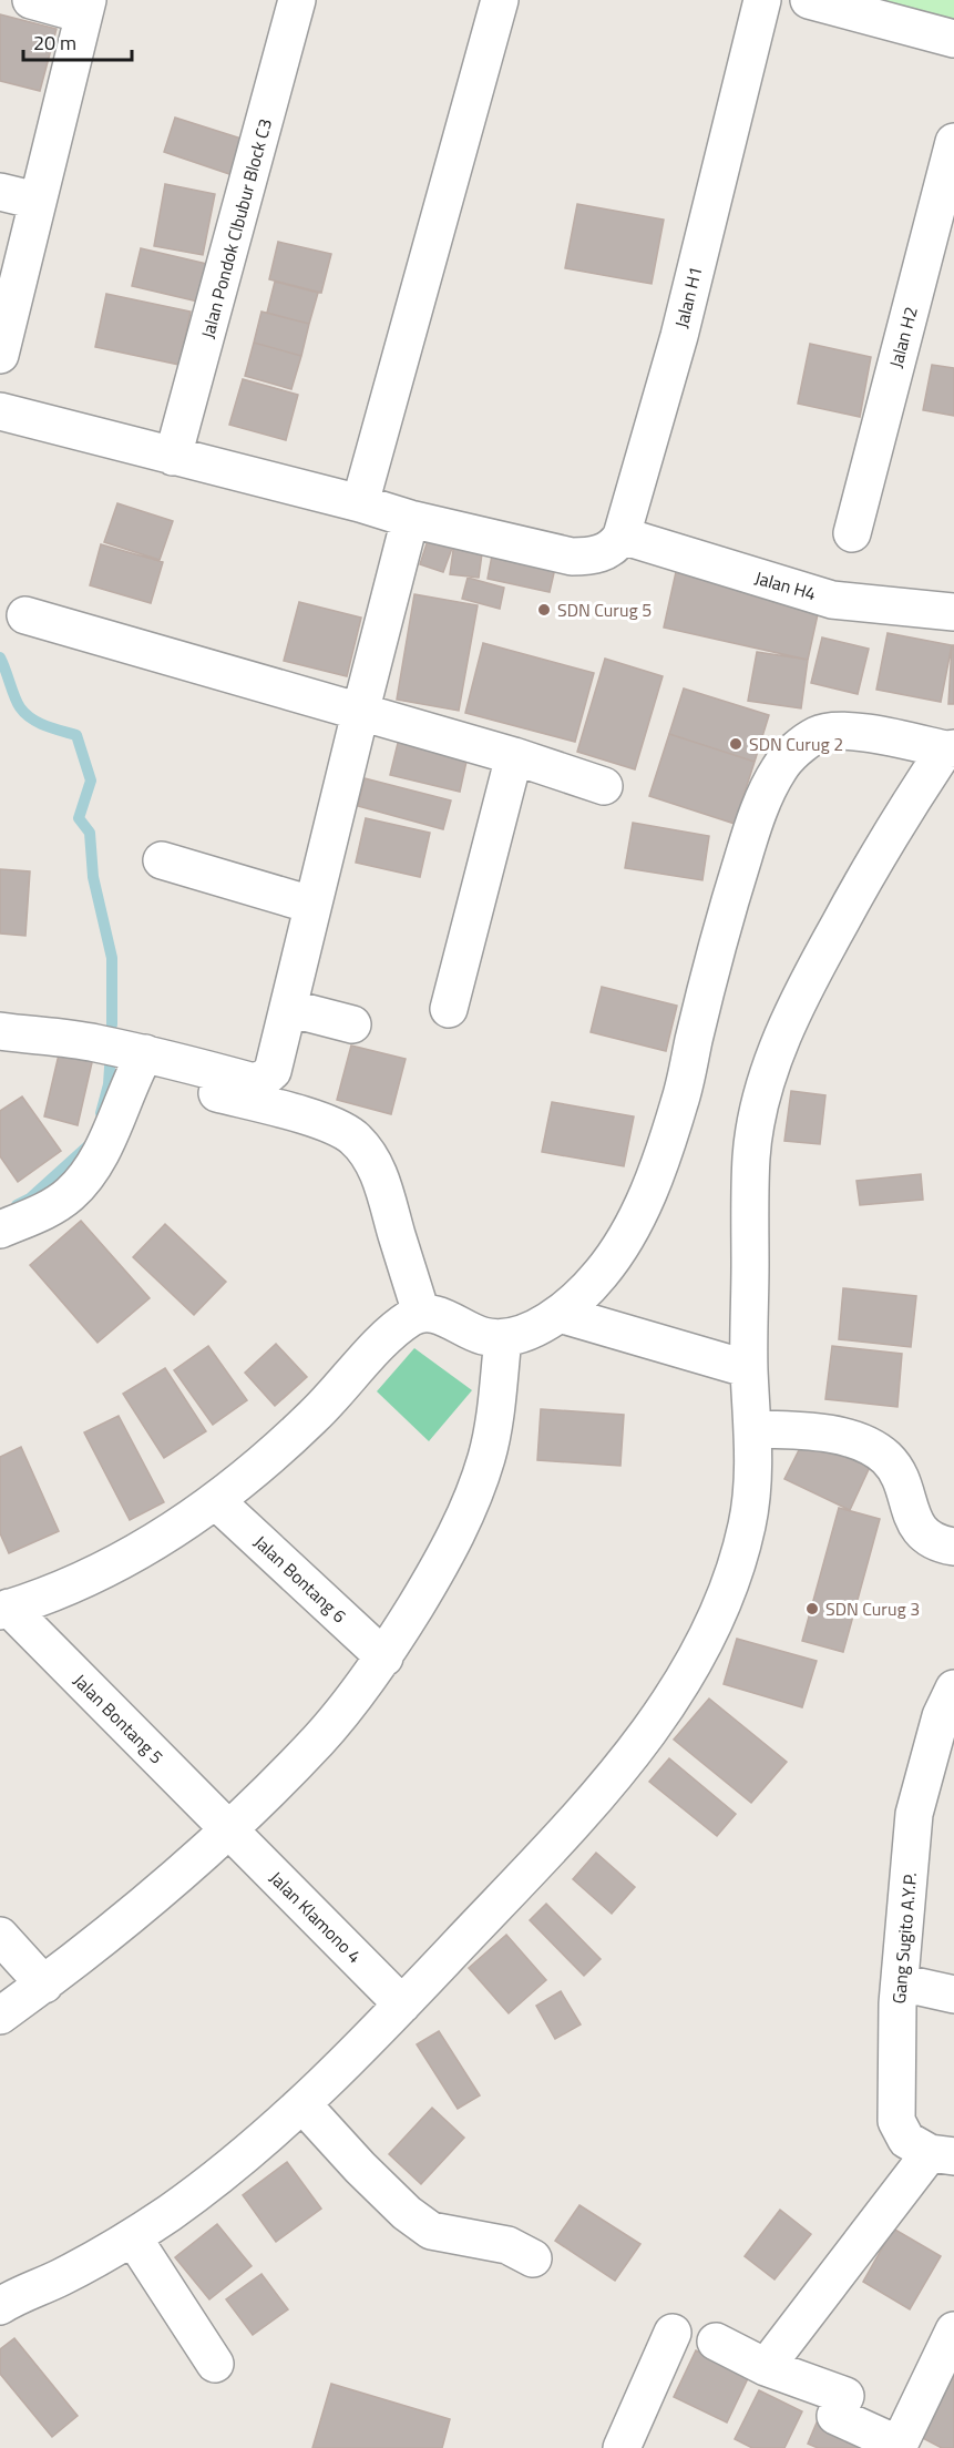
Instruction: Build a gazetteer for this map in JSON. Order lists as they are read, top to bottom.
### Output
{
  "streets": {
    "street": [
      "Jalan Pondok Clbubur Block C3",
      "Jalan H1",
      "Jalan H2",
      "Jalan H4",
      "Jalan Bontang 6",
      "Jalan Bontang 5",
      "Jalan Klamono 4",
      "Gang Sugito A.Y.P."
    ]
  },
  "crossings": [
    ["Jalan H1", "Jalan H4"],
    ["Jalan Bontang 5", "Jalan Klamono 4"]
  ],
  "places": ["SDN Curug 5", "SDN Curug 2", "SDN Curug 3"],
  "scale_bar": "20 m"
}
